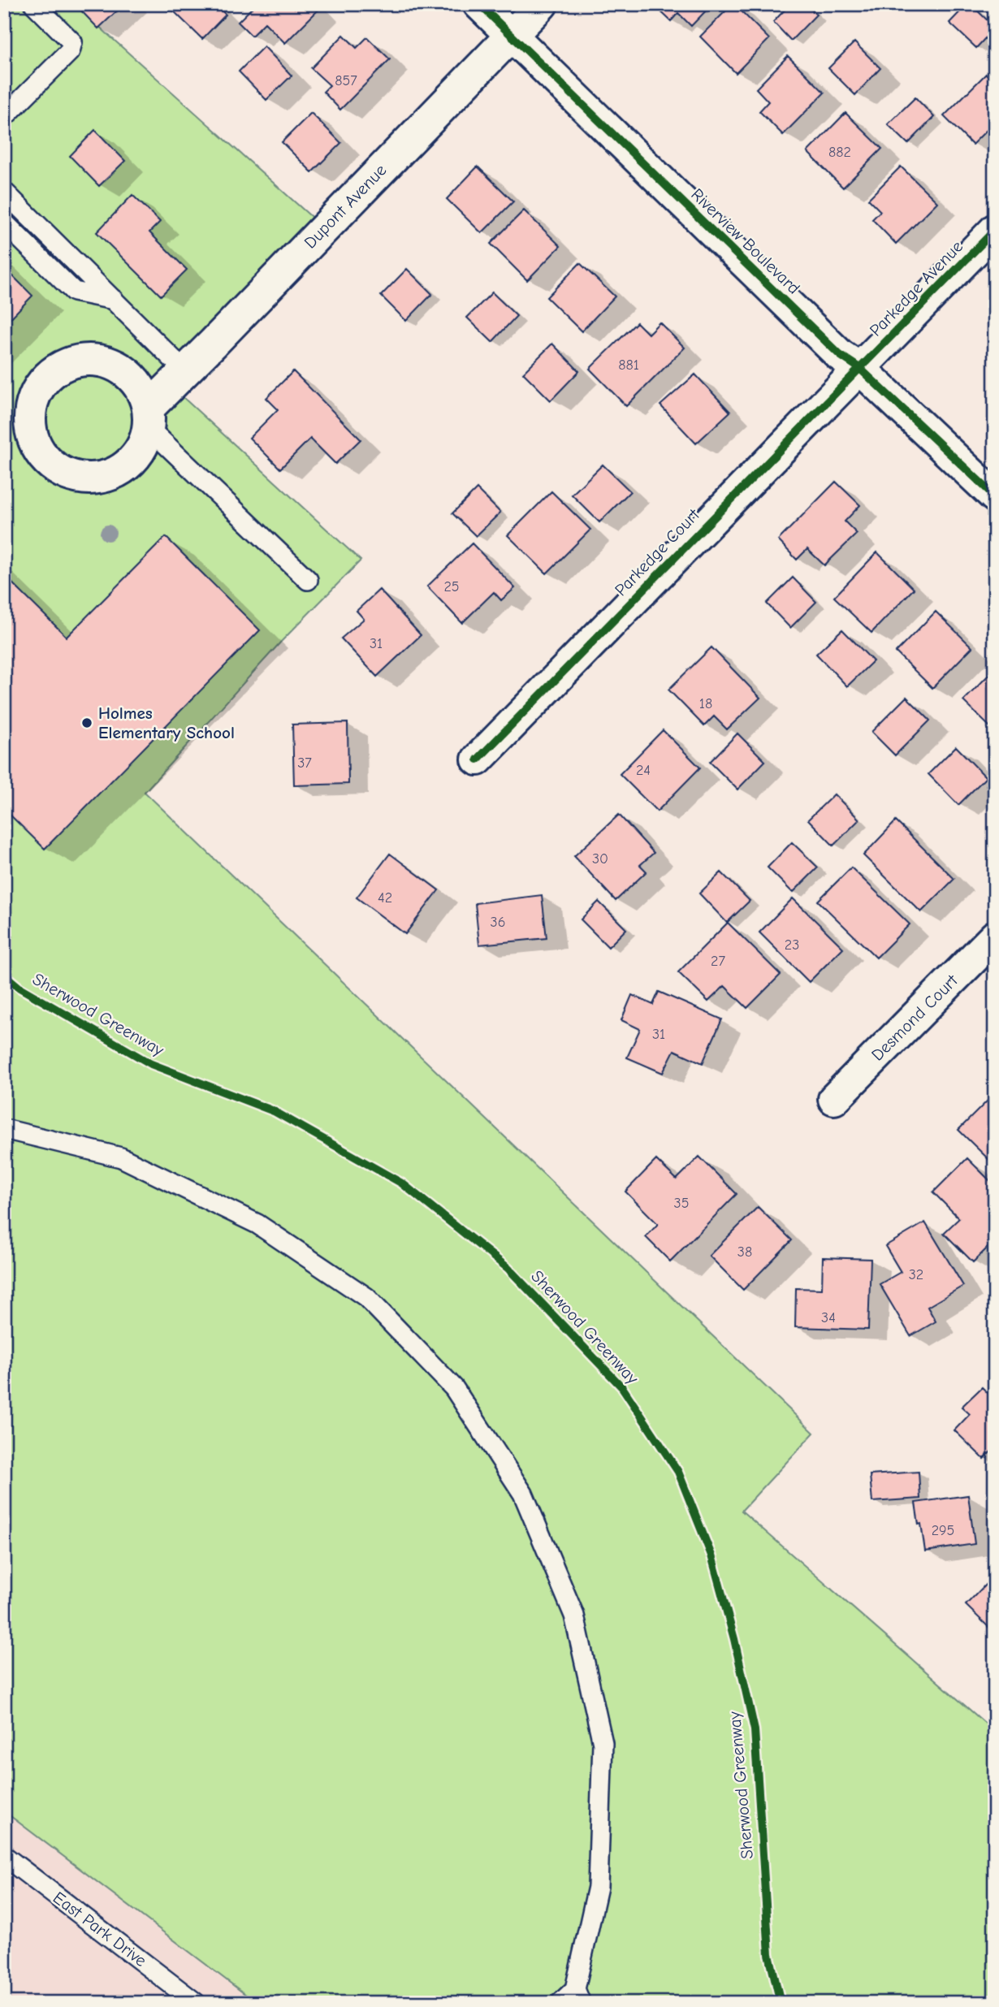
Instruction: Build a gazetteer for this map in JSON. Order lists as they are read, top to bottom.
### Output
{
  "streets": {
    "street": [
      "Dupont Avenue",
      "Riverview Boulevard",
      "Parkedge Avenue",
      "Parkedge Court",
      "Desmond Court"
    ],
    "lane": ["East Park Drive"],
    "cycle path": ["Sherwood Greenway"]
  },
  "crossings": [
    ["Dupont Avenue", "Riverview Boulevard"],
    ["Riverview Boulevard", "Parkedge Avenue"],
    ["Riverview Boulevard", "Parkedge Court"],
    ["Parkedge Avenue", "Parkedge Court"]
  ],
  "places": ["Holmes Elementary School"],
  "house_numbers": [
    "857",
    "882",
    "881",
    "25",
    "31",
    "18",
    "37",
    "24",
    "30",
    "42",
    "36",
    "23",
    "27",
    "31",
    "35",
    "38",
    "32",
    "34",
    "295"
  ]
}
